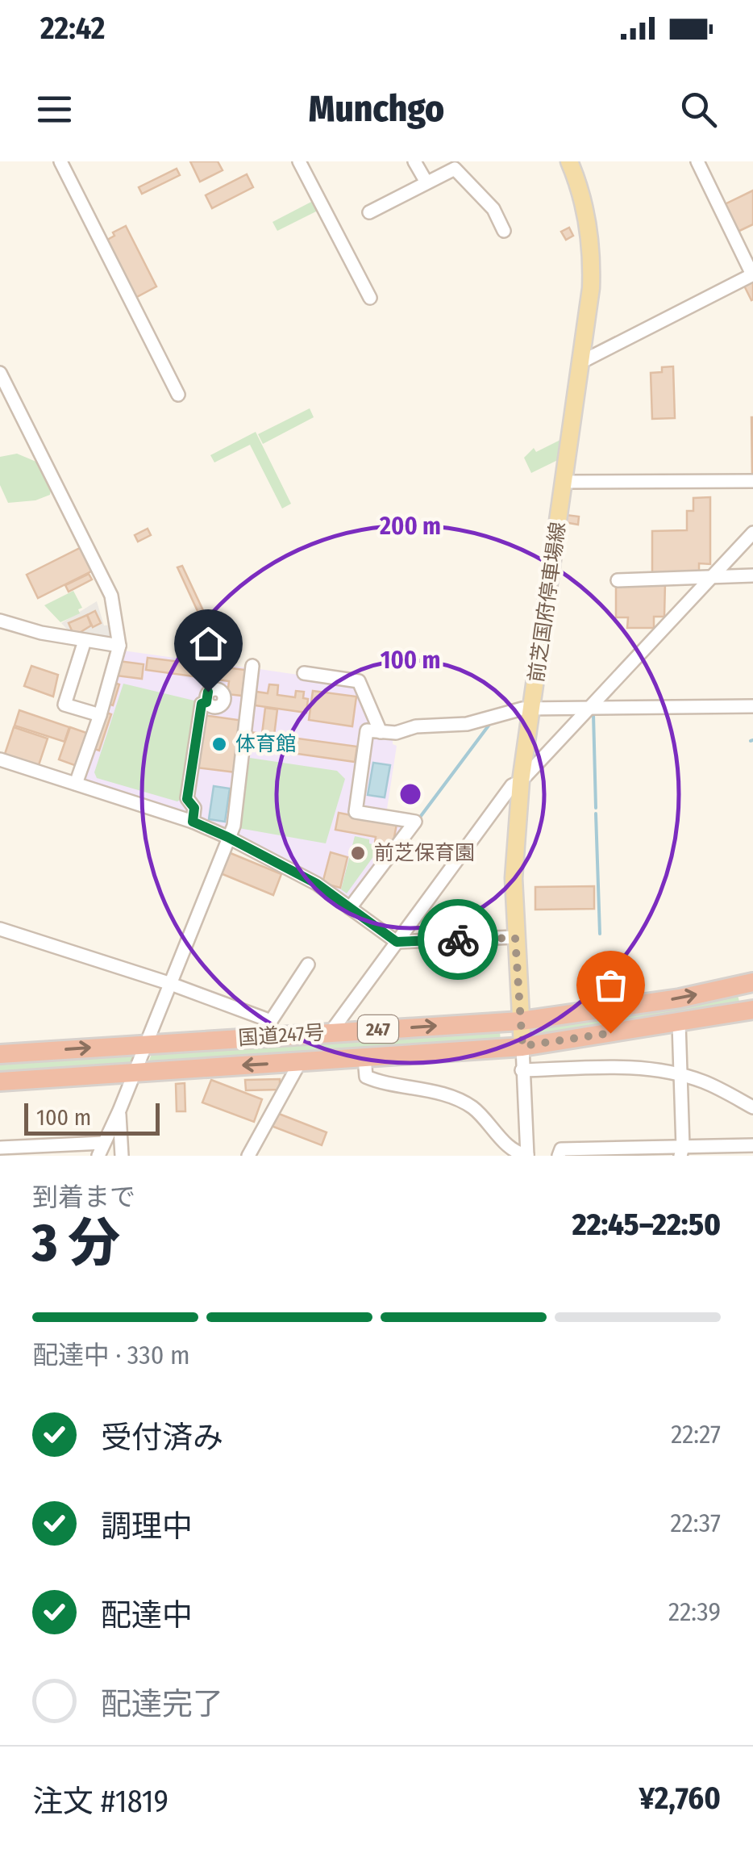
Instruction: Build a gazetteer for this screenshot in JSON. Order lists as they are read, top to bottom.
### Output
{
  "streets": {
    "highway": ["247", "国道247号"],
    "main road": ["前芝国府停車場線"]
  },
  "crossings": [
    ["前芝国府停車場線", "国道247号"]
  ],
  "places": ["体育館", "前芝保育園"],
  "scale_bar": "100 m",
  "page": {
    "status": "22:42",
    "header": "Munchgo",
    "scale": "100 m",
    "heading": ["3 分", "到着まで", "22:45–22:50"],
    "panel": ["注文 #1819", "¥2,760"],
    "bar": "配達中 · 330 m",
    "list": [
      ["受付済み", "22:27"],
      ["調理中", "22:37"],
      ["配達中", "22:39"],
      "配達完了"
    ]
  },
  "rings": ["200 m", "100 m"]
}
